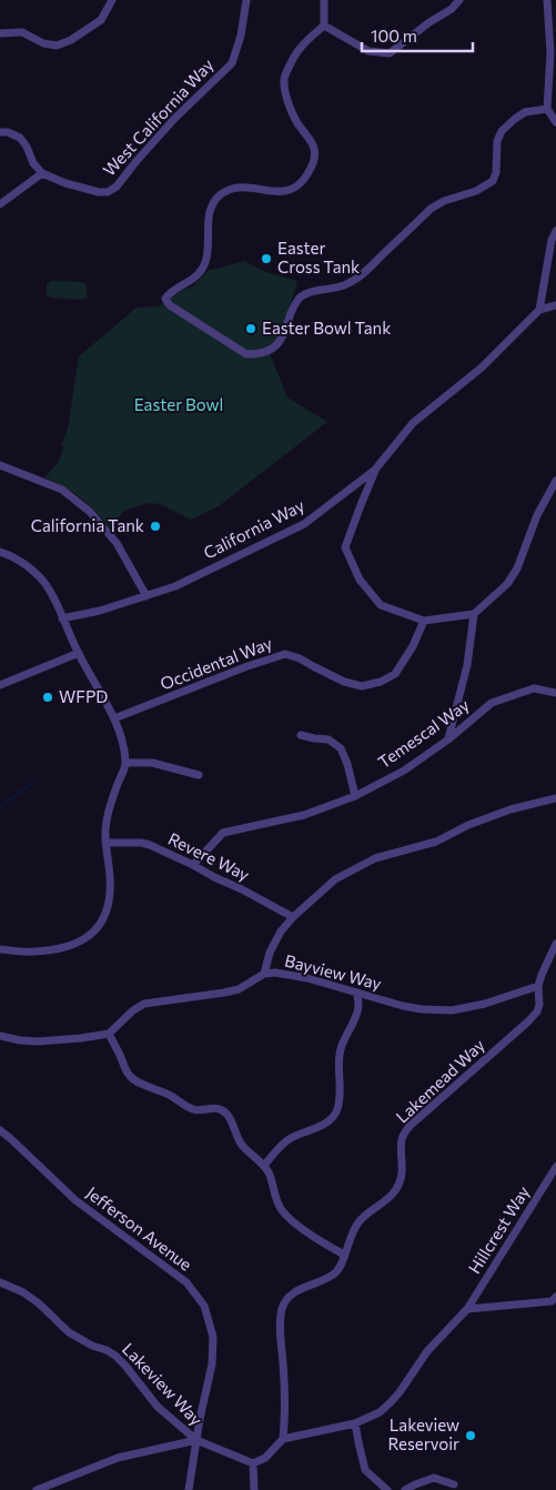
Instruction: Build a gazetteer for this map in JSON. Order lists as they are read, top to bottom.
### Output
{
  "streets": {
    "street": [
      "West California Way",
      "California Way",
      "Occidental Way",
      "Temescal Way",
      "Revere Way",
      "Bayview Way",
      "Lakemead Way",
      "Jefferson Avenue",
      "Hillcrest Way",
      "Lakeview Way"
    ]
  },
  "crossings": [
    ["Temescal Way", "Revere Way"],
    ["Bayview Way", "Lakemead Way"],
    ["Jefferson Avenue", "Lakeview Way"]
  ],
  "parks": ["Easter Bowl"],
  "places": [
    "Easter Cross Tank",
    "Easter Bowl Tank",
    "California Tank",
    "WFPD",
    "Lakeview Reservoir"
  ],
  "scale_bar": "100 m"
}
